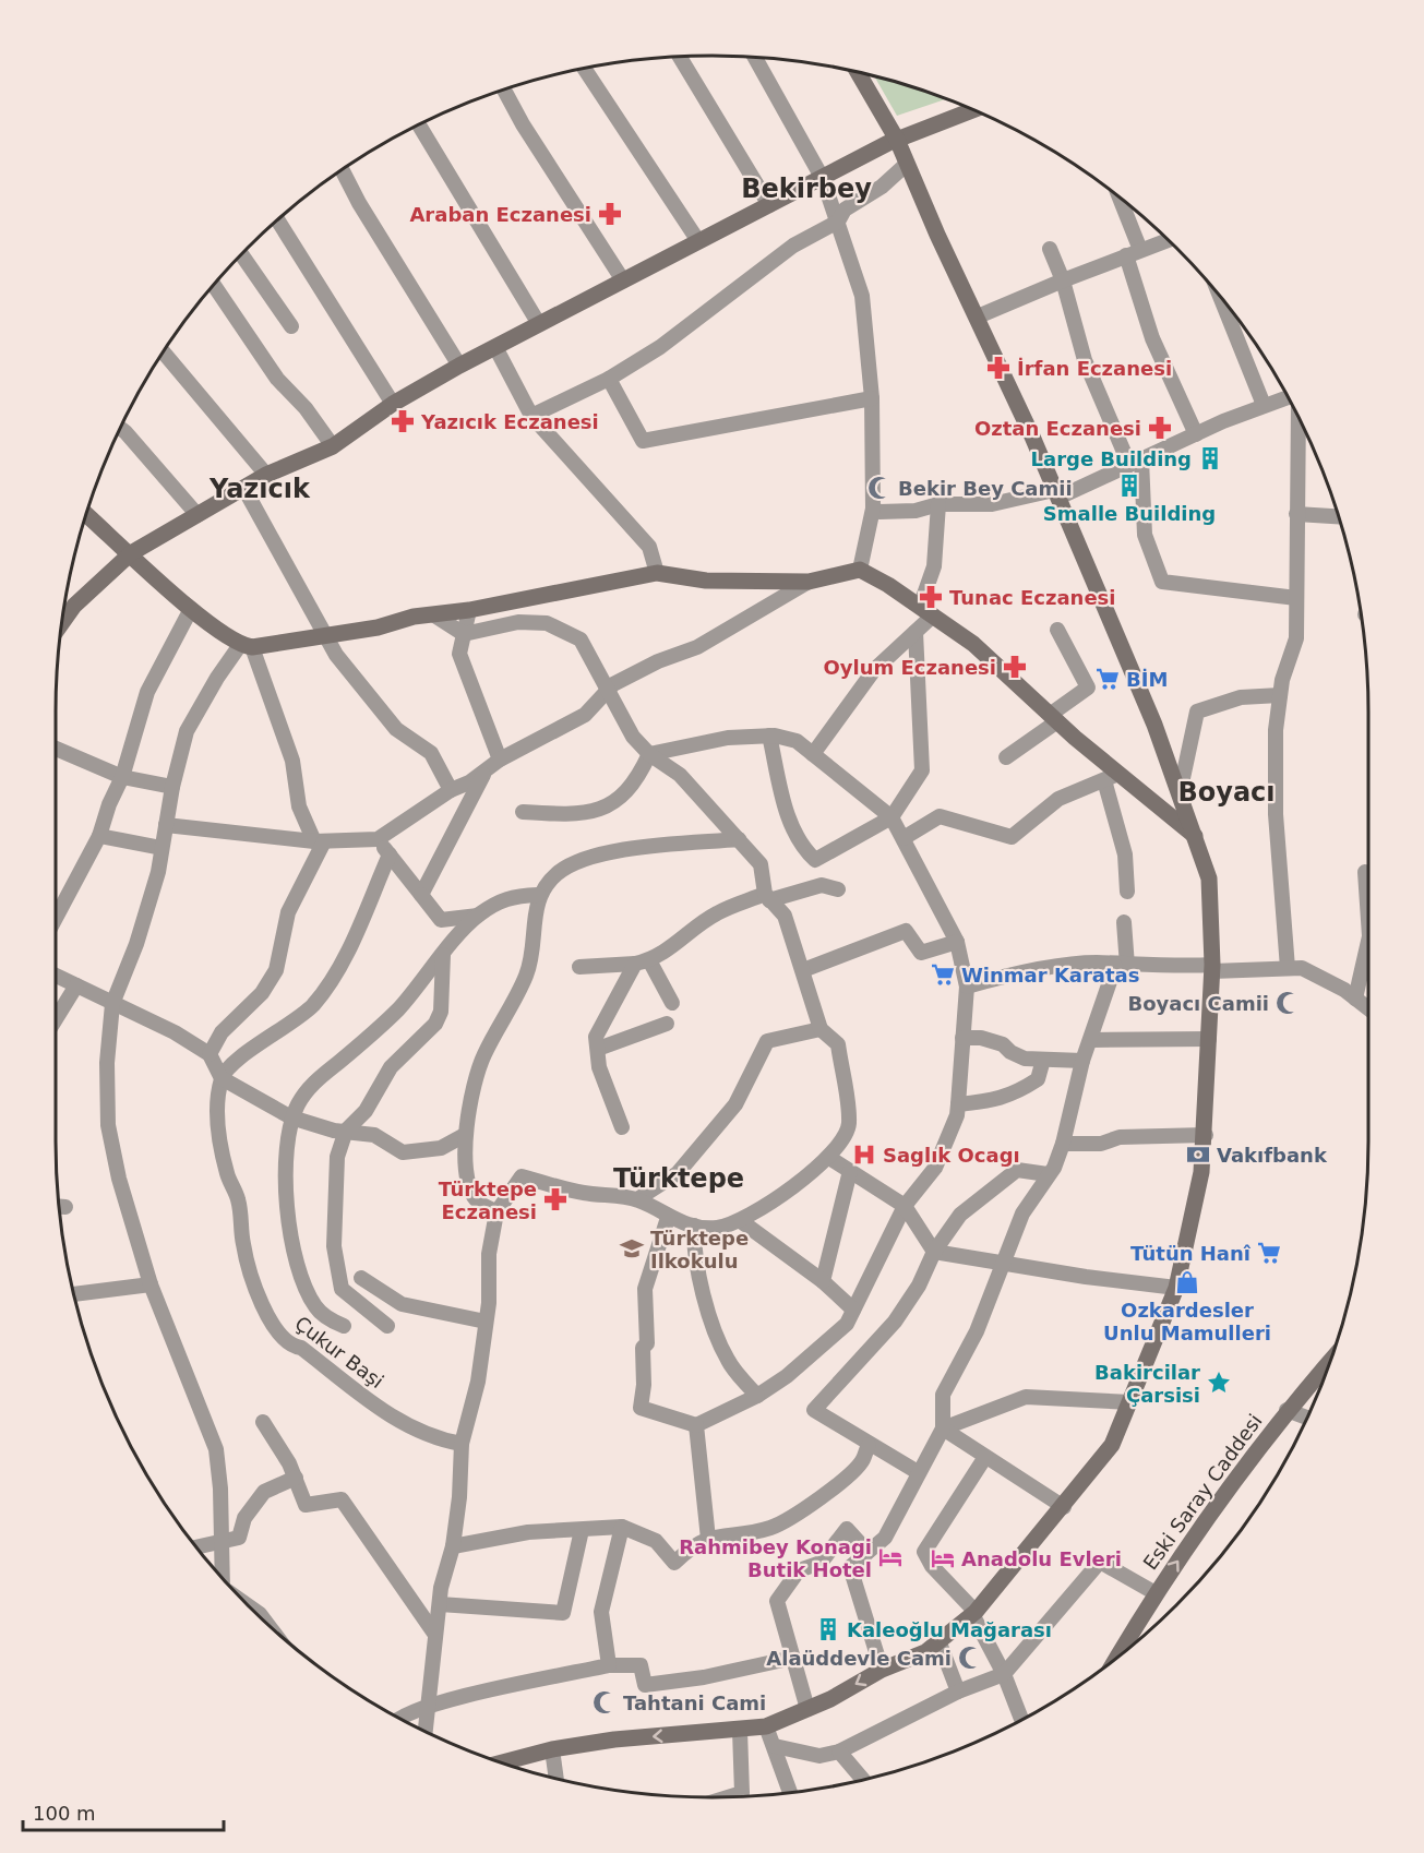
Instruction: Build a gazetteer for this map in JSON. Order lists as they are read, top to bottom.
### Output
{
  "streets": {
    "street": ["Çukur Başi", "Eski Saray Caddesi"]
  },
  "districts": [
    "Bekirbey",
    "Yazıcık",
    "Boyacı",
    "Türktepe"
  ],
  "places": {
    "pharmacy": [
      "Araban Eczanesi",
      "İrfan Eczanesi",
      "Yazıcık Eczanesi",
      "Oztan Eczanesi",
      "Tunac Eczanesi",
      "Oylum Eczanesi",
      "Türktepe Eczanesi"
    ],
    "building": ["Large Building", "Smalle Building", "Kaleoğlu Mağarası"],
    "mosque": [
      "Bekir Bey Camii",
      "Boyacı Camii",
      "Alaüddevle Cami",
      "Tahtani Cami"
    ],
    "supermarket": ["BİM", "Winmar Karatas", "Tütün Hanî"],
    "hospital": ["Saglık Ocagı"],
    "bank": ["Vakıfbank"],
    "school or university": ["Türktepe Ilkokulu"],
    "shop": ["Ozkardesler Unlu Mamulleri"],
    "place": ["Bakircilar Çarsisi"],
    "hotel": ["Rahmibey Konagi Butik Hotel", "Anadolu Evleri"]
  },
  "scale_bar": "100 m"
}
